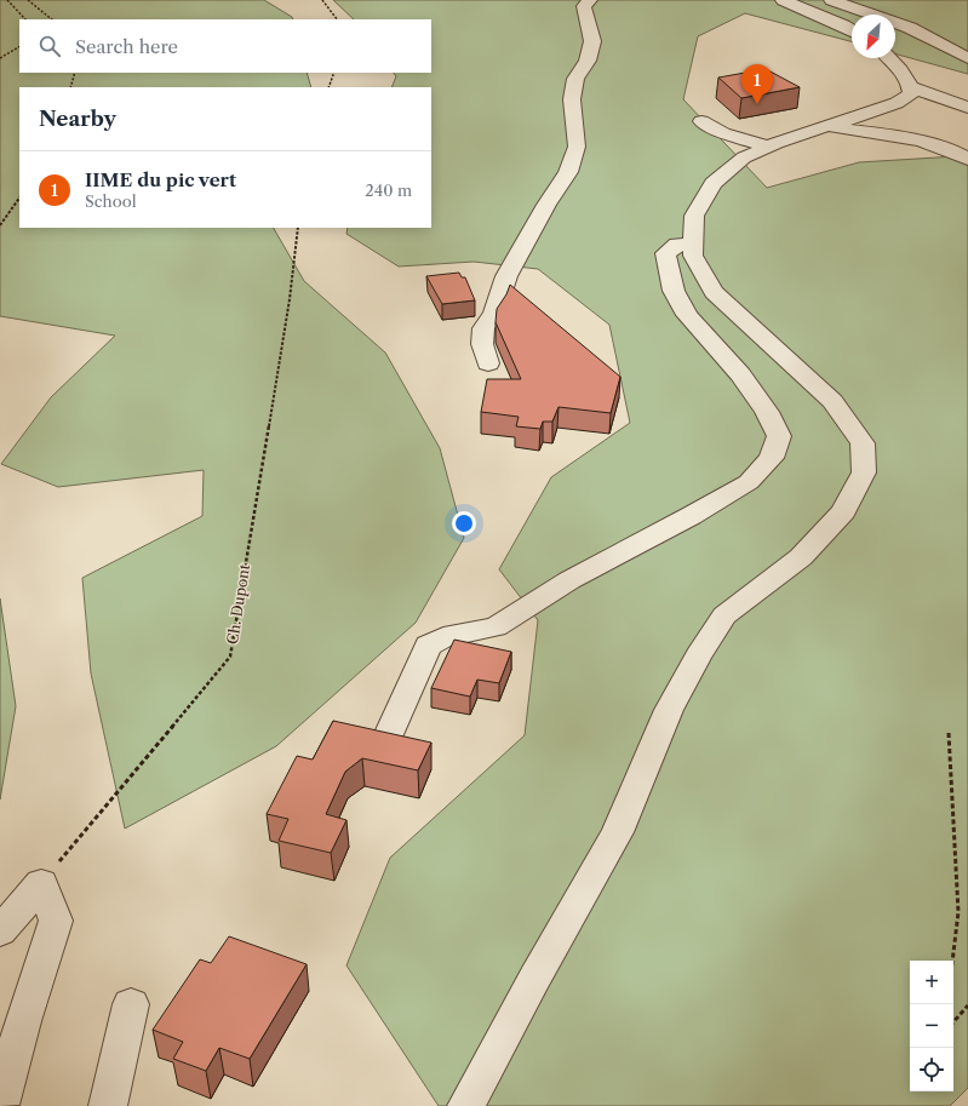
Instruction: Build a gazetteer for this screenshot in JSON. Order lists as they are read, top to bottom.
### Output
{
  "streets": {
    "path": ["Ch. Dupont"]
  },
  "north": "bottom left",
  "page": {
    "search": "Search here",
    "pins": "1",
    "heading": "Nearby",
    "list": [
      {
        "mark": "1",
        "name": "IIME du pic vert",
        "note": "School",
        "value": "240 m"
      }
    ],
    "map_buttons": ["+", "−"]
  }
}
